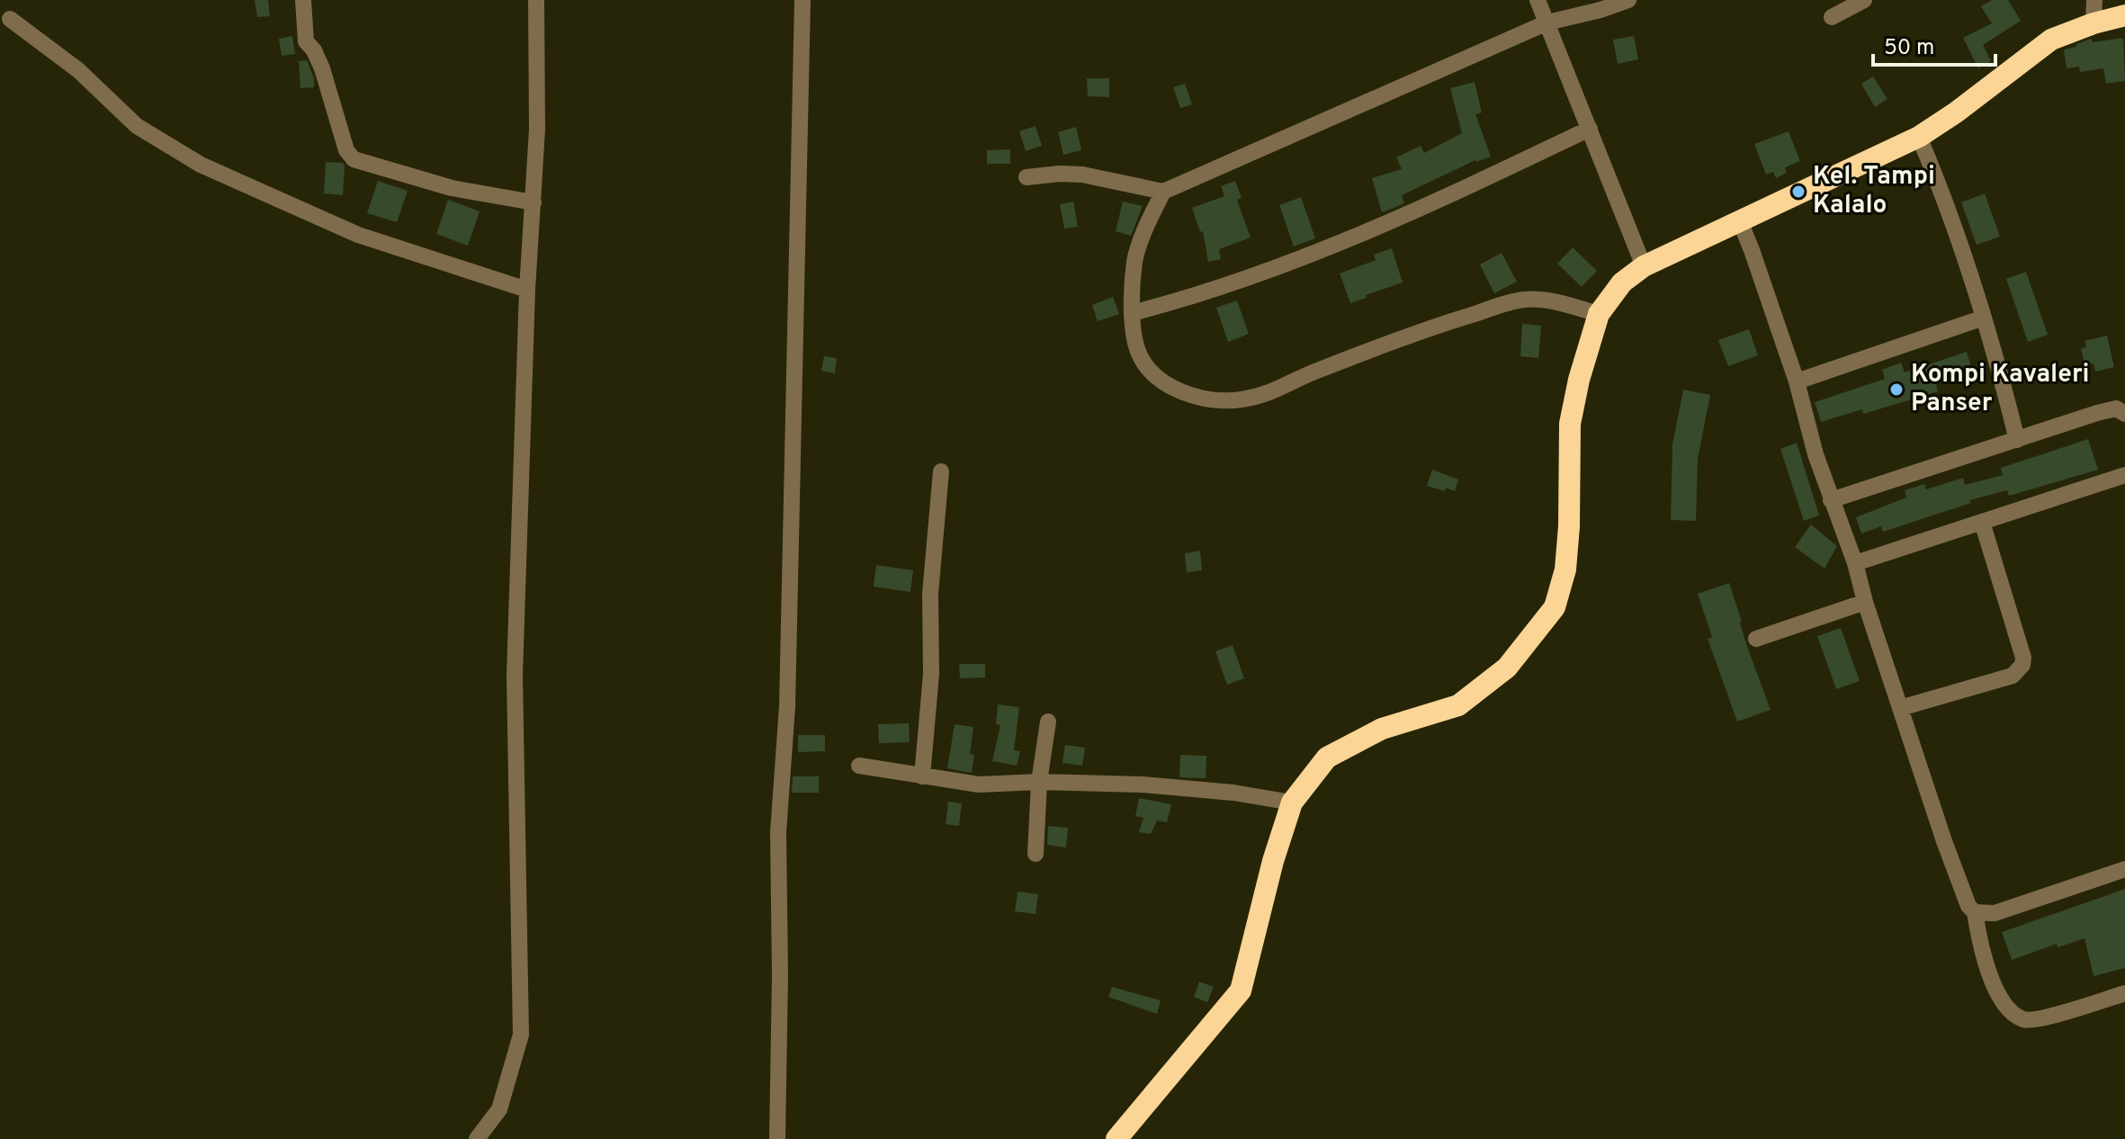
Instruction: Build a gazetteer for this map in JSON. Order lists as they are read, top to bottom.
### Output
{
  "places": ["Kel. Tampi Kalalo", "Kompi Kavaleri Panser"],
  "scale_bar": "50 m"
}
